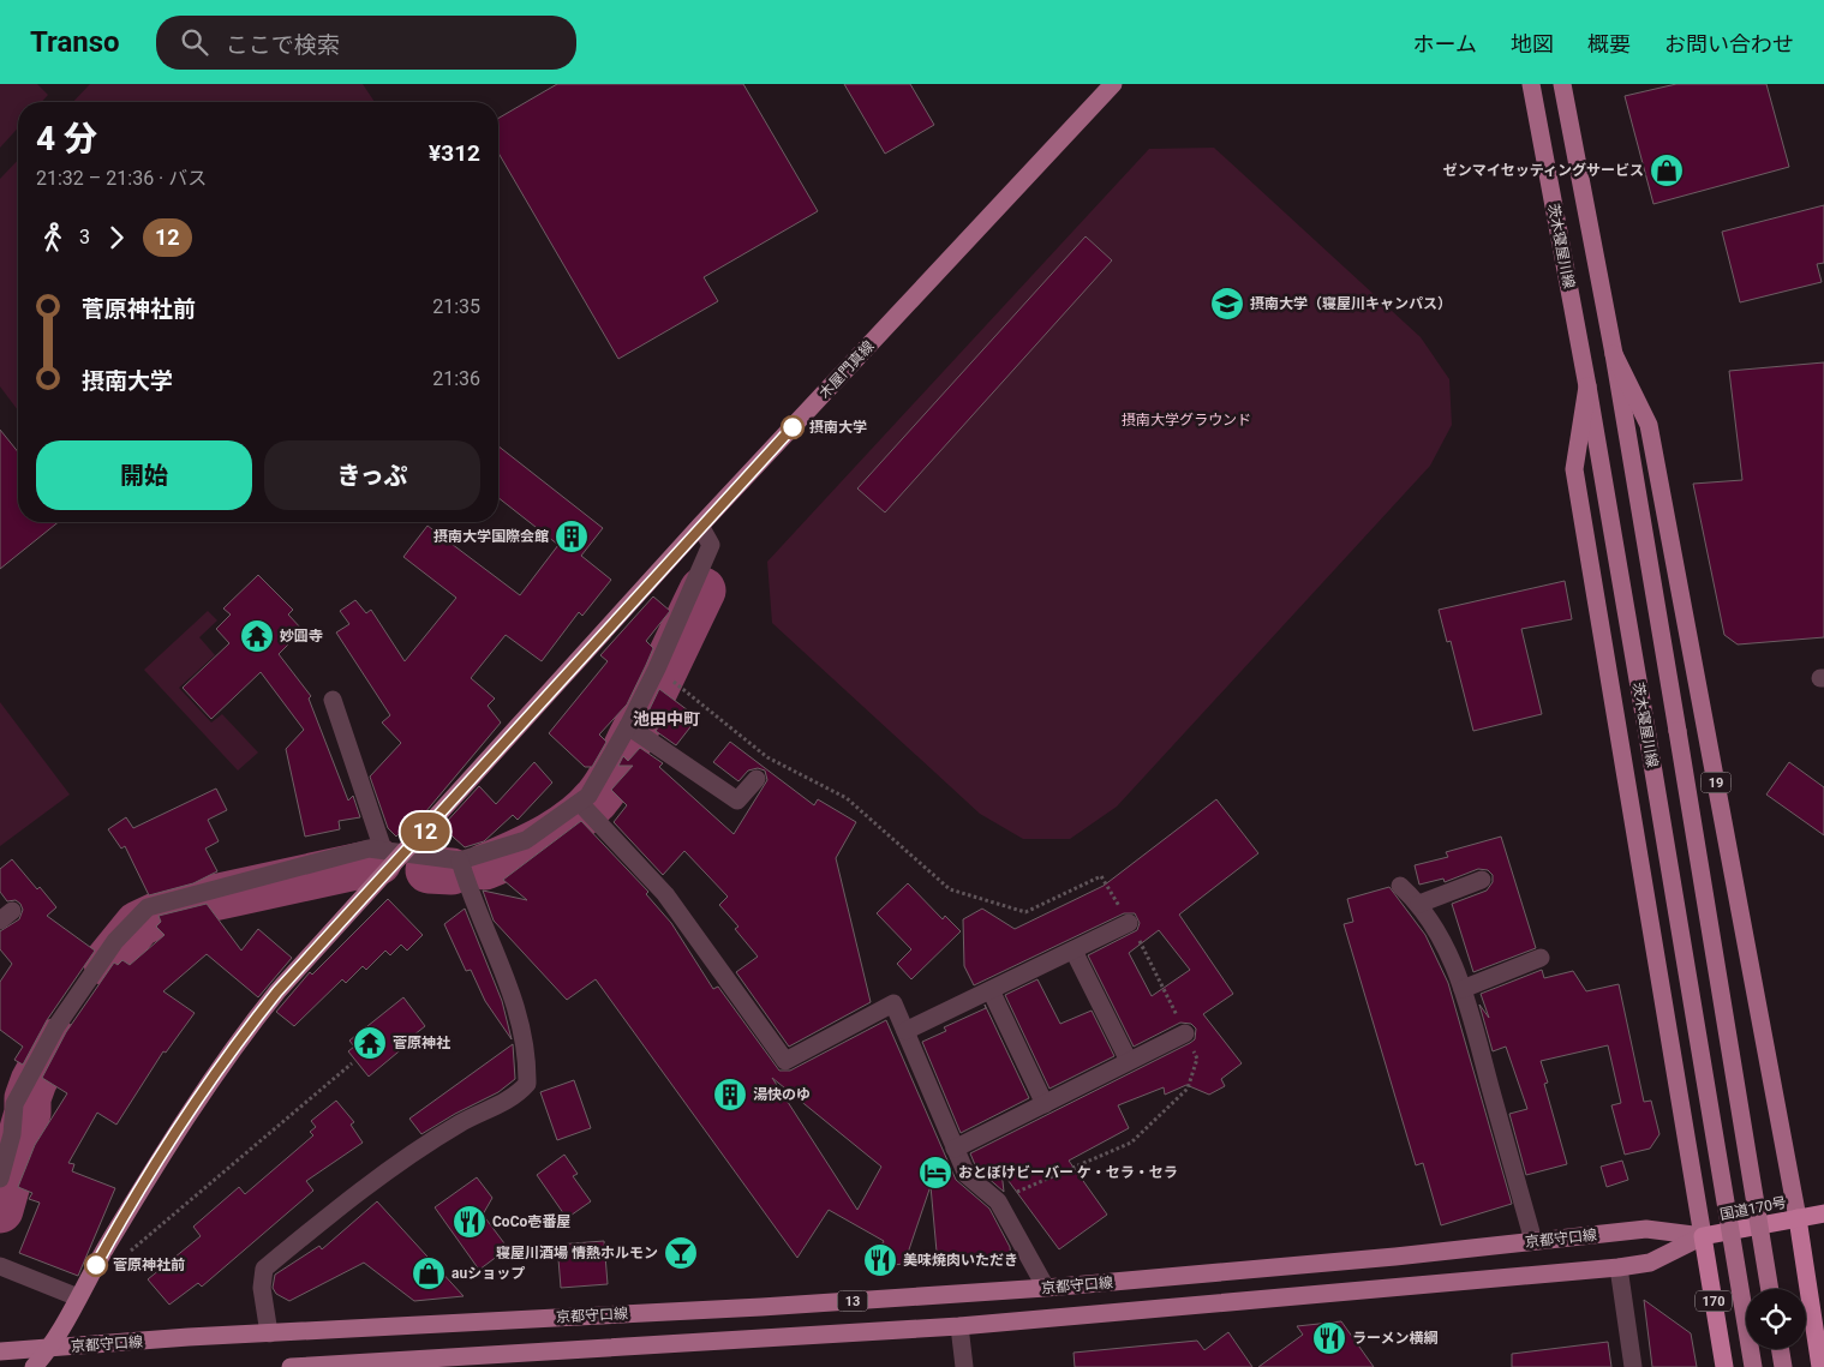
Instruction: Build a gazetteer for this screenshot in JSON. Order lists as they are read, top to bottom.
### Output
{
  "streets": {
    "highway": ["国道170号", "170"],
    "main road": [
      "茨木寝屋川線",
      "木屋門真線",
      "19",
      "京都守口線",
      "13"
    ]
  },
  "crossings": [
    ["茨木寝屋川線", "19"],
    ["木屋門真線", "京都守口線"],
    ["19", "国道170号"],
    ["国道170号", "京都守口線"]
  ],
  "districts": ["池田中町"],
  "parks": ["摂南大学グラウンド"],
  "places": {
    "shop": ["ゼンマイセッティングサービス", "auショップ"],
    "school or university": ["摂南大学（寝屋川キャンパス）"],
    "other": ["摂南大学", "菅原神社前"],
    "building": ["摂南大学国際会館", "湯快のゆ"],
    "temple": ["妙圓寺", "菅原神社"],
    "hotel": ["おとぼけビーバー ケ・セラ・セラ"],
    "restaurant": ["CoCo壱番屋", "美味焼肉いただき", "ラーメン横綱"],
    "bar": ["寝屋川酒場 情熱ホルモン"]
  },
  "lines": ["bus line 12"],
  "page": {
    "header": "Transo",
    "search": "ここで検索",
    "nav": [
      "ホーム",
      "地図",
      "概要",
      "お問い合わせ"
    ],
    "on_map": "12",
    "heading": ["4 分", "21:32 – 21:36 · バス", "¥312"],
    "legs": ["3", "12"],
    "list": [
      {
        "name": "菅原神社前",
        "value": "21:35"
      },
      {
        "name": "摂南大学",
        "value": "21:36"
      }
    ],
    "buttons": ["開始", "きっぷ"]
  }
}
